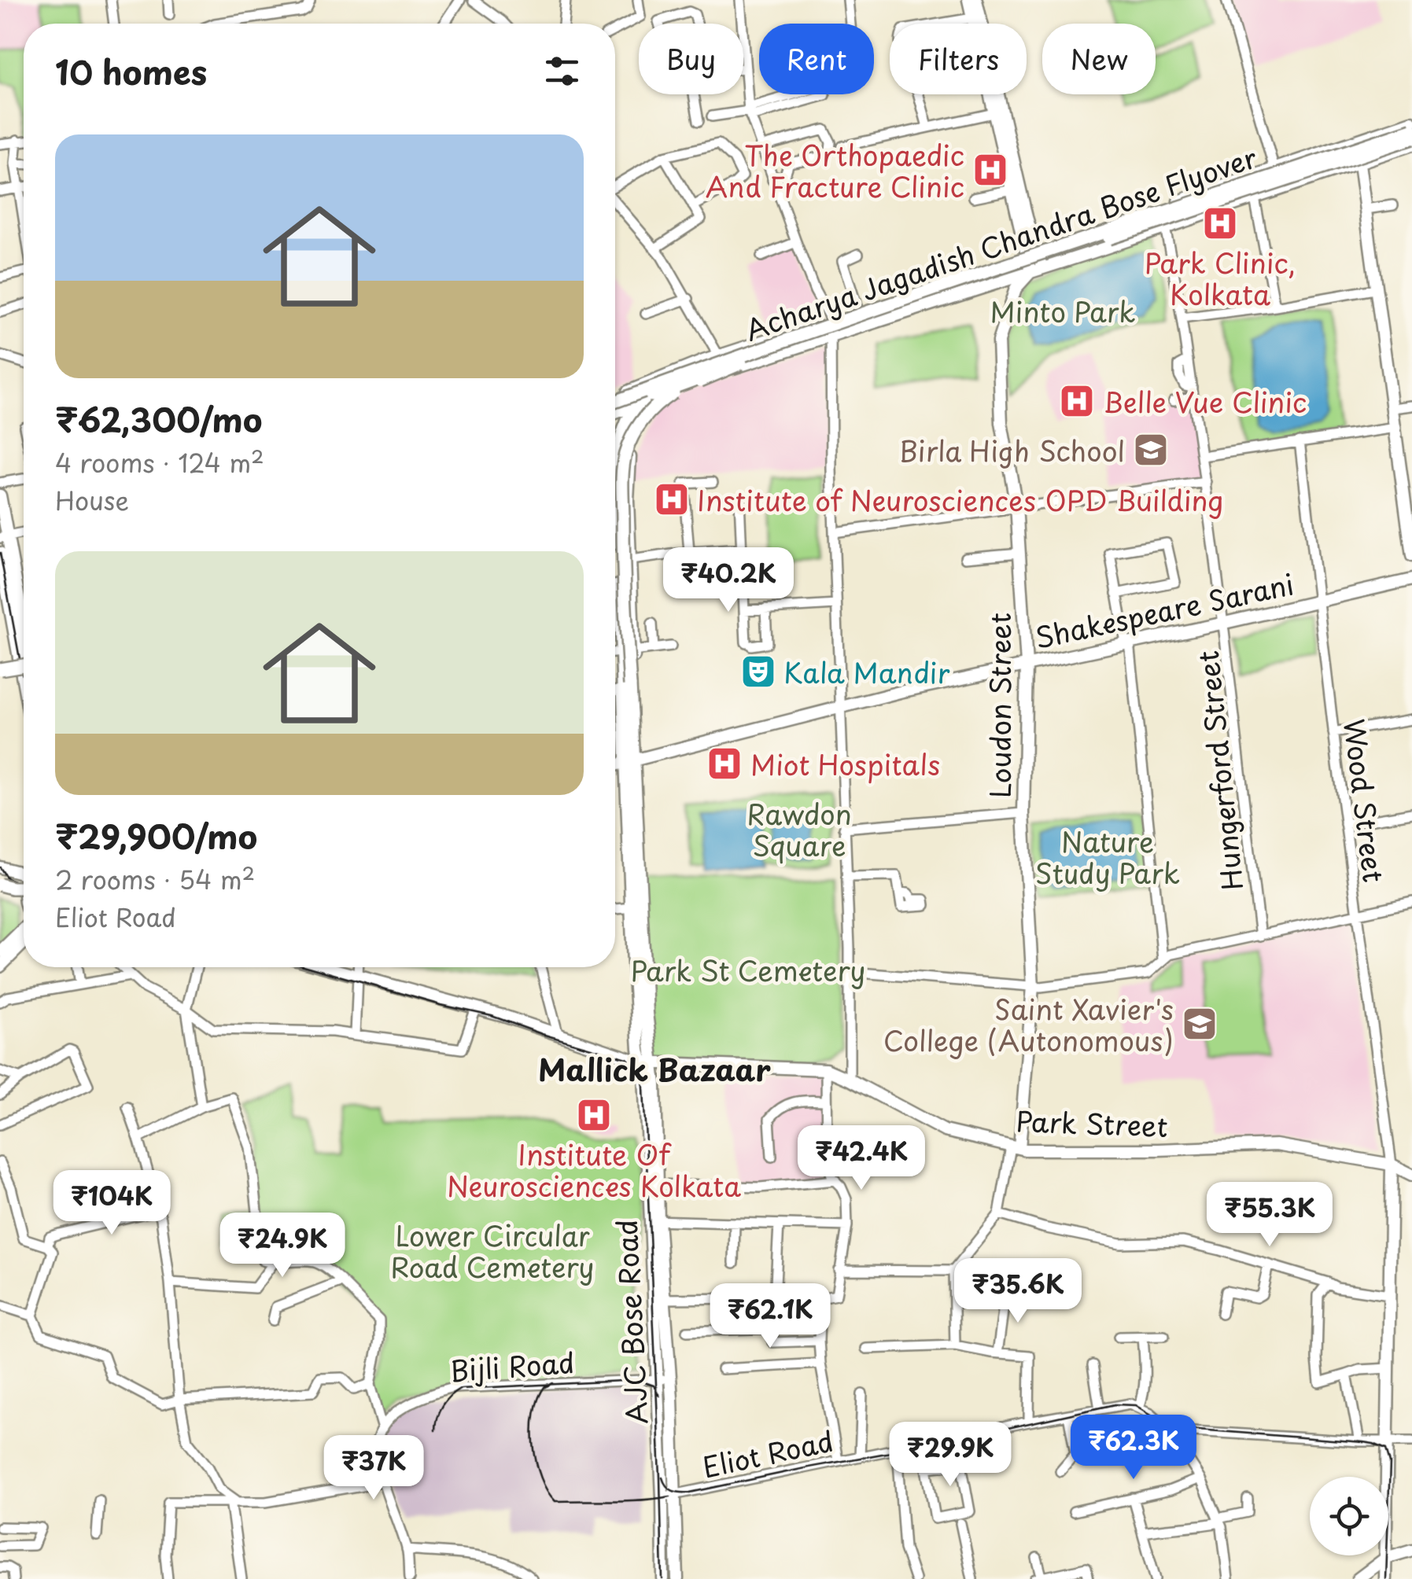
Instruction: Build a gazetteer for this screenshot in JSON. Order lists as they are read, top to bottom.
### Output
{
  "streets": {
    "highway": ["Acharya Jagadish Chandra Bose Flyover"],
    "main road": [
      "Shakespeare Sarani",
      "Loudon Street",
      "Park Street",
      "AJC Bose Road"
    ],
    "street": [
      "Hungerford Street",
      "Wood Street",
      "Bijli Road",
      "Eliot Road"
    ]
  },
  "crossings": [
    ["Shakespeare Sarani", "Loudon Street"],
    ["Shakespeare Sarani", "Hungerford Street"],
    ["Shakespeare Sarani", "Wood Street"],
    ["Loudon Street", "Park Street"],
    ["Wood Street", "Park Street"],
    ["Park Street", "AJC Bose Road"],
    ["AJC Bose Road", "Bijli Road"],
    ["AJC Bose Road", "Eliot Road"]
  ],
  "districts": ["Mallick Bazaar"],
  "parks": [
    "Minto Park",
    "Rawdon Square",
    "Nature Study Park",
    "Park St Cemetery",
    "Lower Circular Road Cemetery"
  ],
  "places": {
    "hospital": [
      "The Orthopaedic And Fracture Clinic",
      "Park Clinic, Kolkata",
      "Belle Vue Clinic",
      "Institute of Neurosciences OPD Building",
      "Miot Hospitals",
      "Institute Of Neurosciences Kolkata"
    ],
    "school or university": ["Birla High School", "Saint Xavier's College (Autonomous)"],
    "theatre": ["Kala Mandir"]
  },
  "page": {
    "chip": [
      "Buy",
      "Rent",
      "Filters",
      "New"
    ],
    "heading": "10 homes",
    "list": [
      {
        "name": "₹62,300/mo",
        "note": "4 rooms · 124 m² · House"
      },
      {
        "name": "₹29,900/mo",
        "note": "2 rooms · 54 m² · Eliot Road"
      }
    ],
    "price": [
      "₹40.2K",
      "₹42.4K",
      "₹104K",
      "₹55.3K",
      "₹24.9K",
      "₹35.6K",
      "₹62.1K",
      "₹62.3K",
      "₹29.9K",
      "₹37K"
    ]
  }
}
